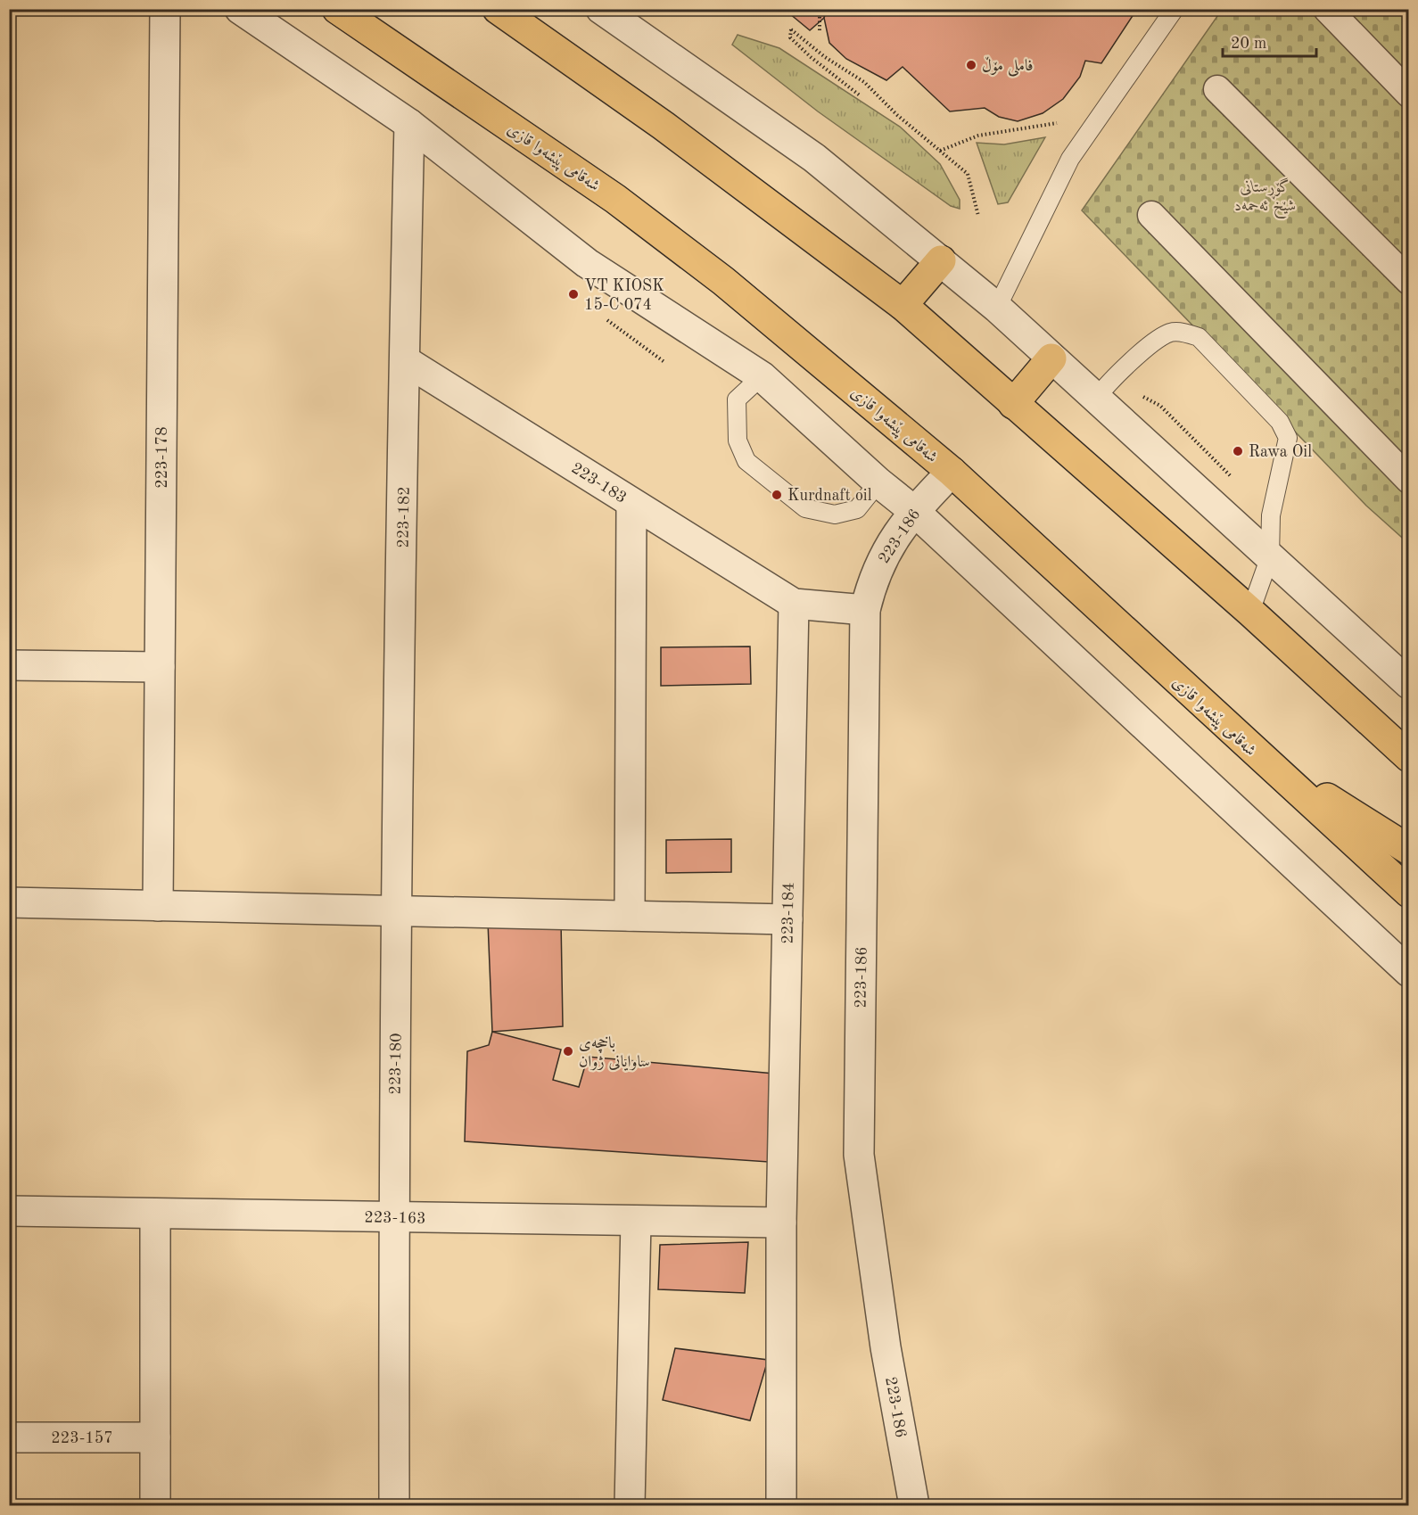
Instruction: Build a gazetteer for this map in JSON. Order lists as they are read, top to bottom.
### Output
{
  "streets": {
    "highway": ["شەقامی پێشەوا قازی"],
    "street": [
      "223-178",
      "223-183",
      "223-182",
      "223-186",
      "223-184",
      "223-180",
      "223-163",
      "223-157"
    ]
  },
  "crossings": [
    ["شەقامی پێشەوا قازی", "223-186"],
    ["223-183", "223-182"],
    ["223-183", "223-184"],
    ["223-182", "223-180"],
    ["223-184", "223-163"],
    ["223-180", "223-163"]
  ],
  "parks": ["گۆڕستانی شێخ ئەحمەد"],
  "places": [
    "فاملی مۆڵ",
    "VT KIOSK 15-C 074",
    "Rawa Oil",
    "Kurdnaft oil",
    "باخچەی ساوایانی ژوان"
  ],
  "scale_bar": "20 m"
}
